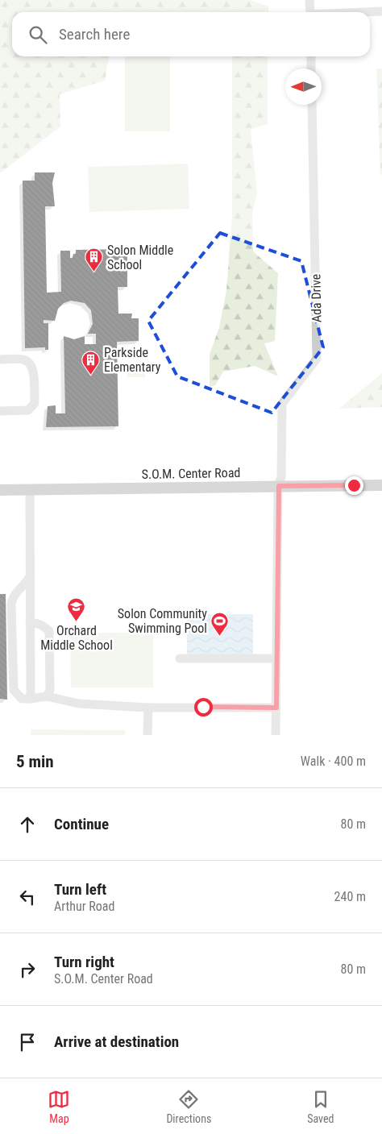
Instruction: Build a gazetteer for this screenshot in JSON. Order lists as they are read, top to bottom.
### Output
{
  "streets": {
    "main road": ["S.O.M. Center Road"],
    "street": ["Ada Drive"]
  },
  "crossings": [
    ["Ada Drive", "S.O.M. Center Road"]
  ],
  "places": {
    "building": ["Solon Middle School", "Parkside Elementary"],
    "school or university": ["Orchard Middle School"],
    "sports": ["Solon Community Swimming Pool"]
  },
  "north": "left",
  "page": {
    "search": "Search here",
    "heading": ["5 min", "Walk · 400 m"],
    "list": [
      ["Continue", "80 m"],
      ["Turn left", "Arthur Road", "240 m"],
      ["Turn right", "S.O.M. Center Road", "80 m"],
      "Arrive at destination"
    ],
    "nav": ["Map", "Directions", "Saved"]
  }
}
